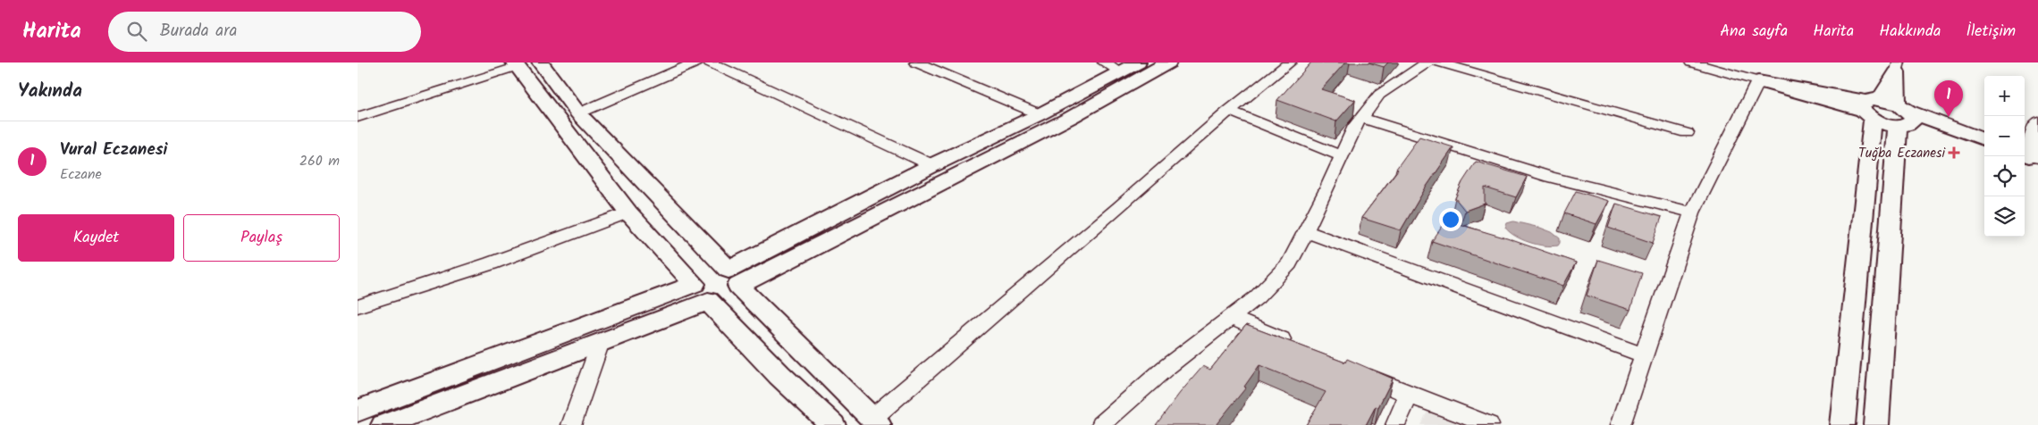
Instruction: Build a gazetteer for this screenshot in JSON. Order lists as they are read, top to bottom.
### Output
{
  "places": {
    "health": ["Tuğba Eczanesi"]
  },
  "page": {
    "header": "Harita",
    "search": "Burada ara",
    "nav": [
      "Ana sayfa",
      "Harita",
      "Hakkında",
      "İletişim"
    ],
    "heading": "Yakında",
    "map_buttons": ["+", "−"],
    "pins": "1",
    "list": [
      {
        "mark": "1",
        "name": "Vural Eczanesi",
        "note": "Eczane",
        "value": "260 m"
      }
    ],
    "buttons": ["Kaydet", "Paylaş"]
  }
}
